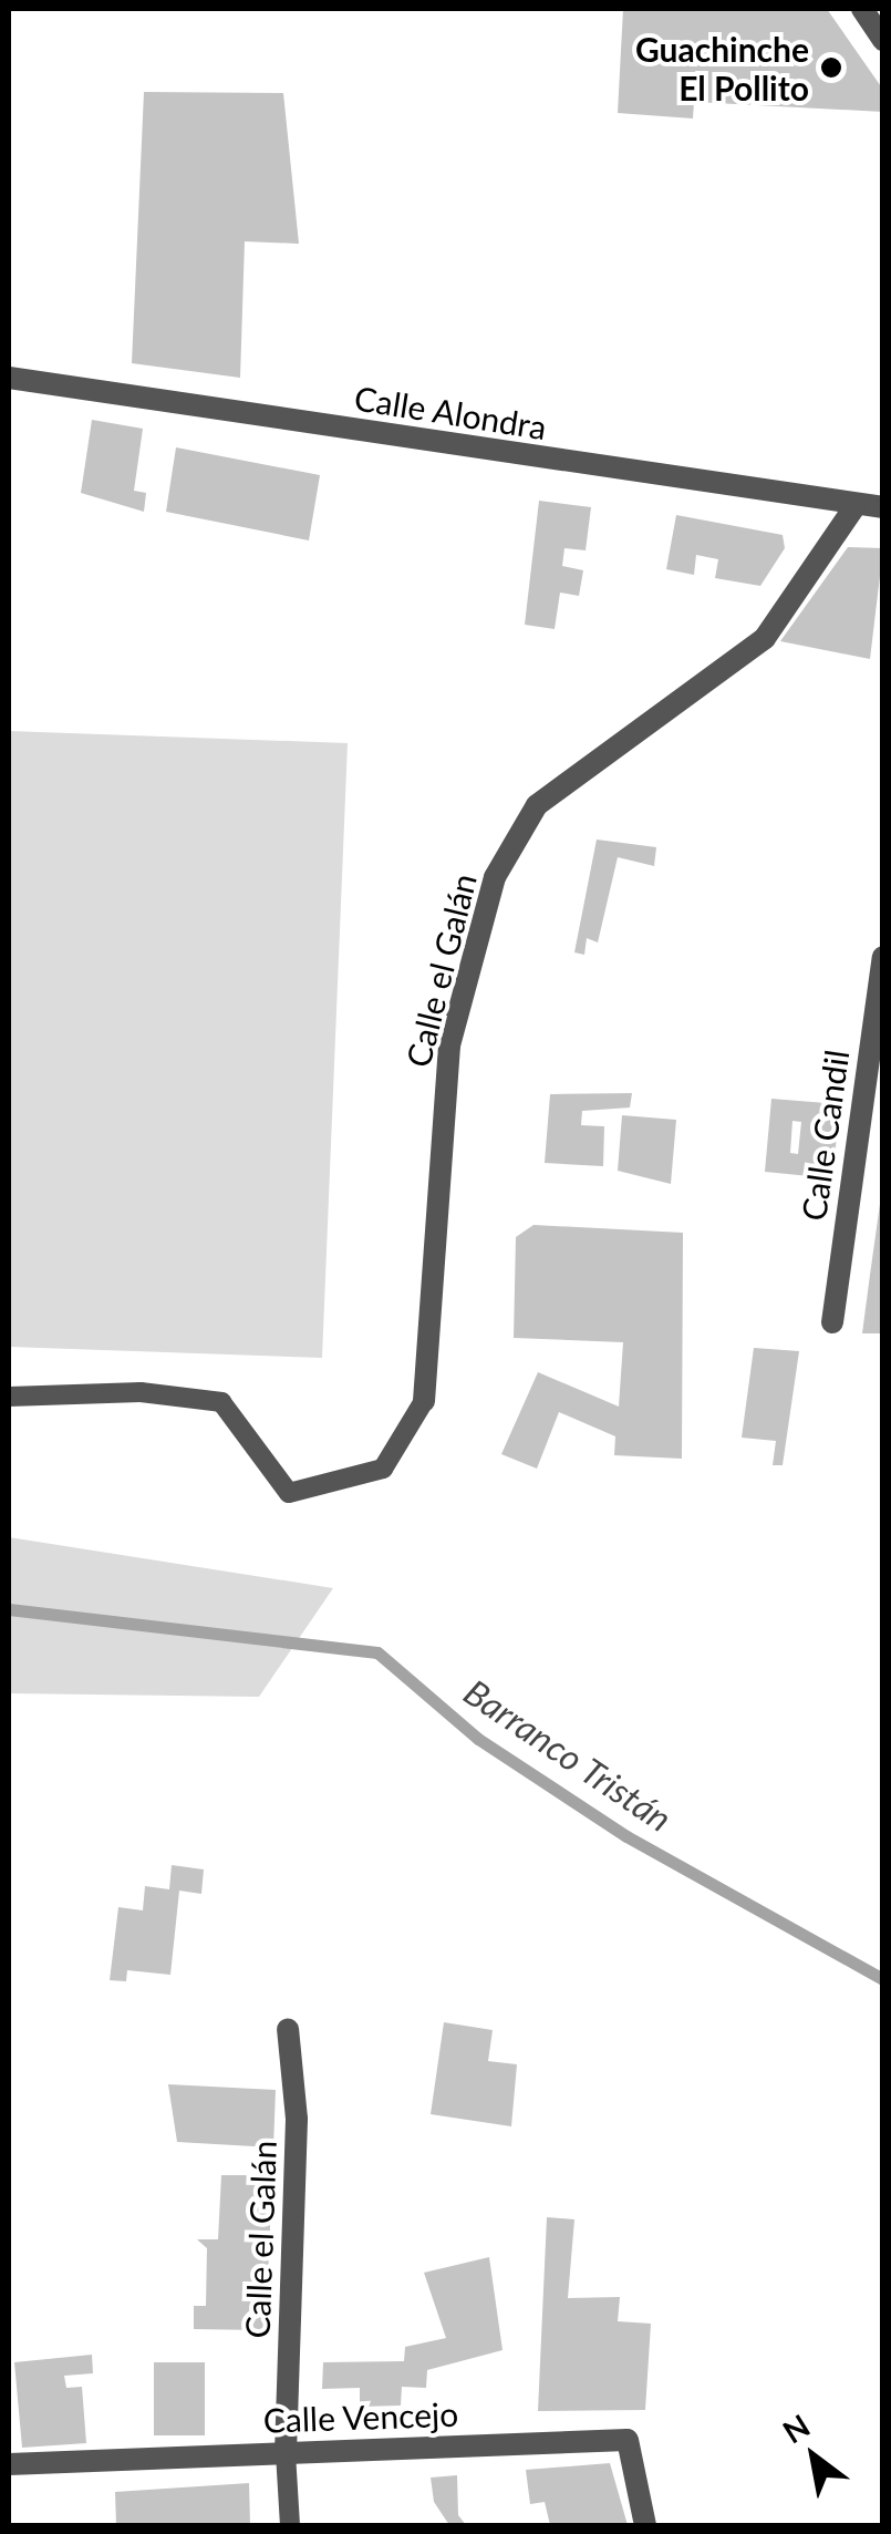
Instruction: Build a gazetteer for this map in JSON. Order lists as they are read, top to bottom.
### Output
{
  "streets": {
    "street": [
      "Calle Alondra",
      "Calle el Galán",
      "Calle Candil",
      "Calle Vencejo"
    ]
  },
  "crossings": [
    ["Calle Alondra", "Calle el Galán"],
    ["Calle el Galán", "Calle Vencejo"]
  ],
  "water": ["Barranco Tristán"],
  "places": ["Guachinche El Pollito"],
  "north": "top left"
}
